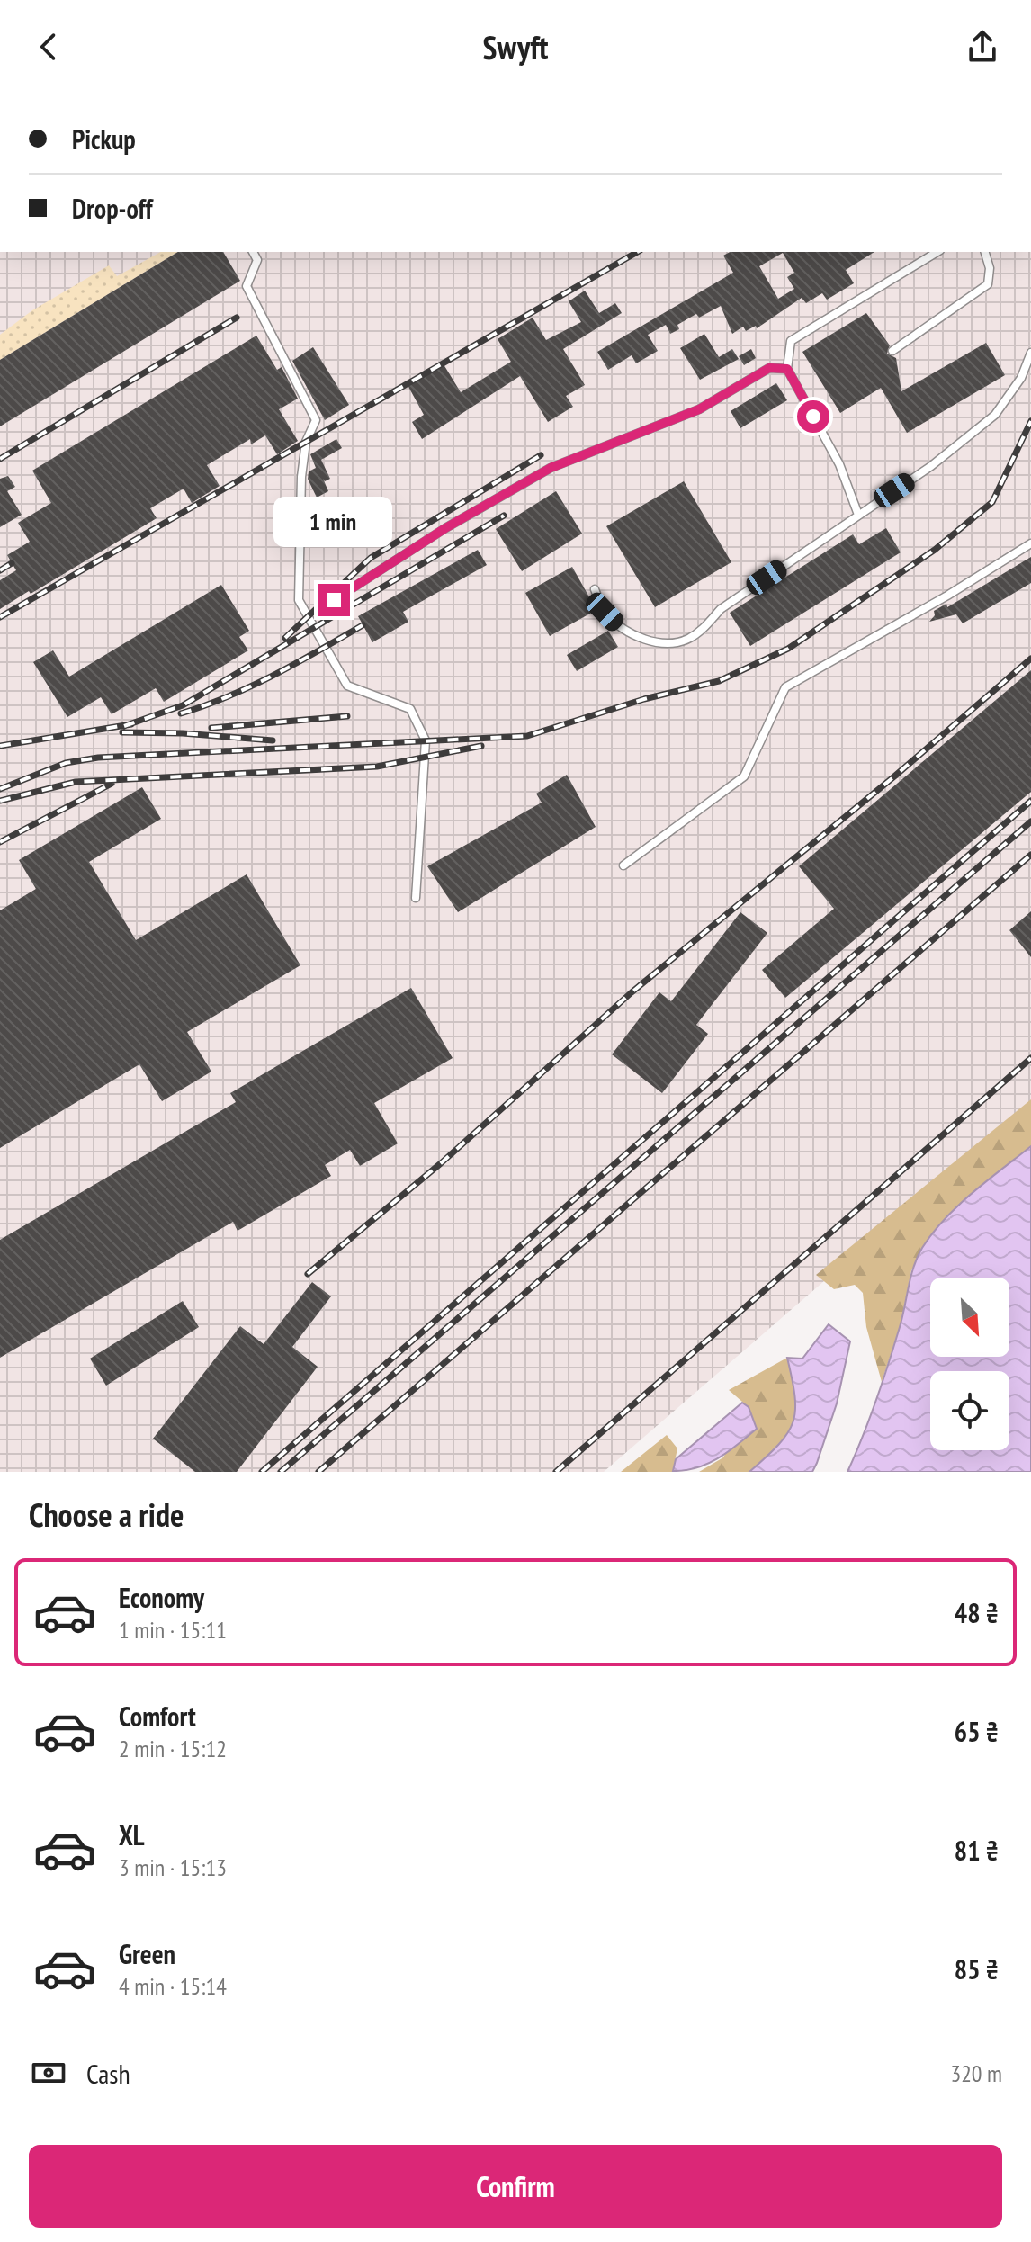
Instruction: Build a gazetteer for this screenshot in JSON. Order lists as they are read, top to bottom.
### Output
{
  "north": "bottom right",
  "page": {
    "header": "Swyft",
    "banner": ["Pickup", "Drop-off"],
    "bubble": "1 min",
    "heading": "Choose a ride",
    "list": [
      {
        "name": "Economy",
        "note": "1 min · 15:11",
        "value": "48 ₴"
      },
      {
        "name": "Comfort",
        "note": "2 min · 15:12",
        "value": "65 ₴"
      },
      {
        "name": "XL",
        "note": "3 min · 15:13",
        "value": "81 ₴"
      },
      {
        "name": "Green",
        "note": "4 min · 15:14",
        "value": "85 ₴"
      }
    ],
    "pay": ["Cash", "320 m"],
    "buttons": "Confirm"
  }
}
